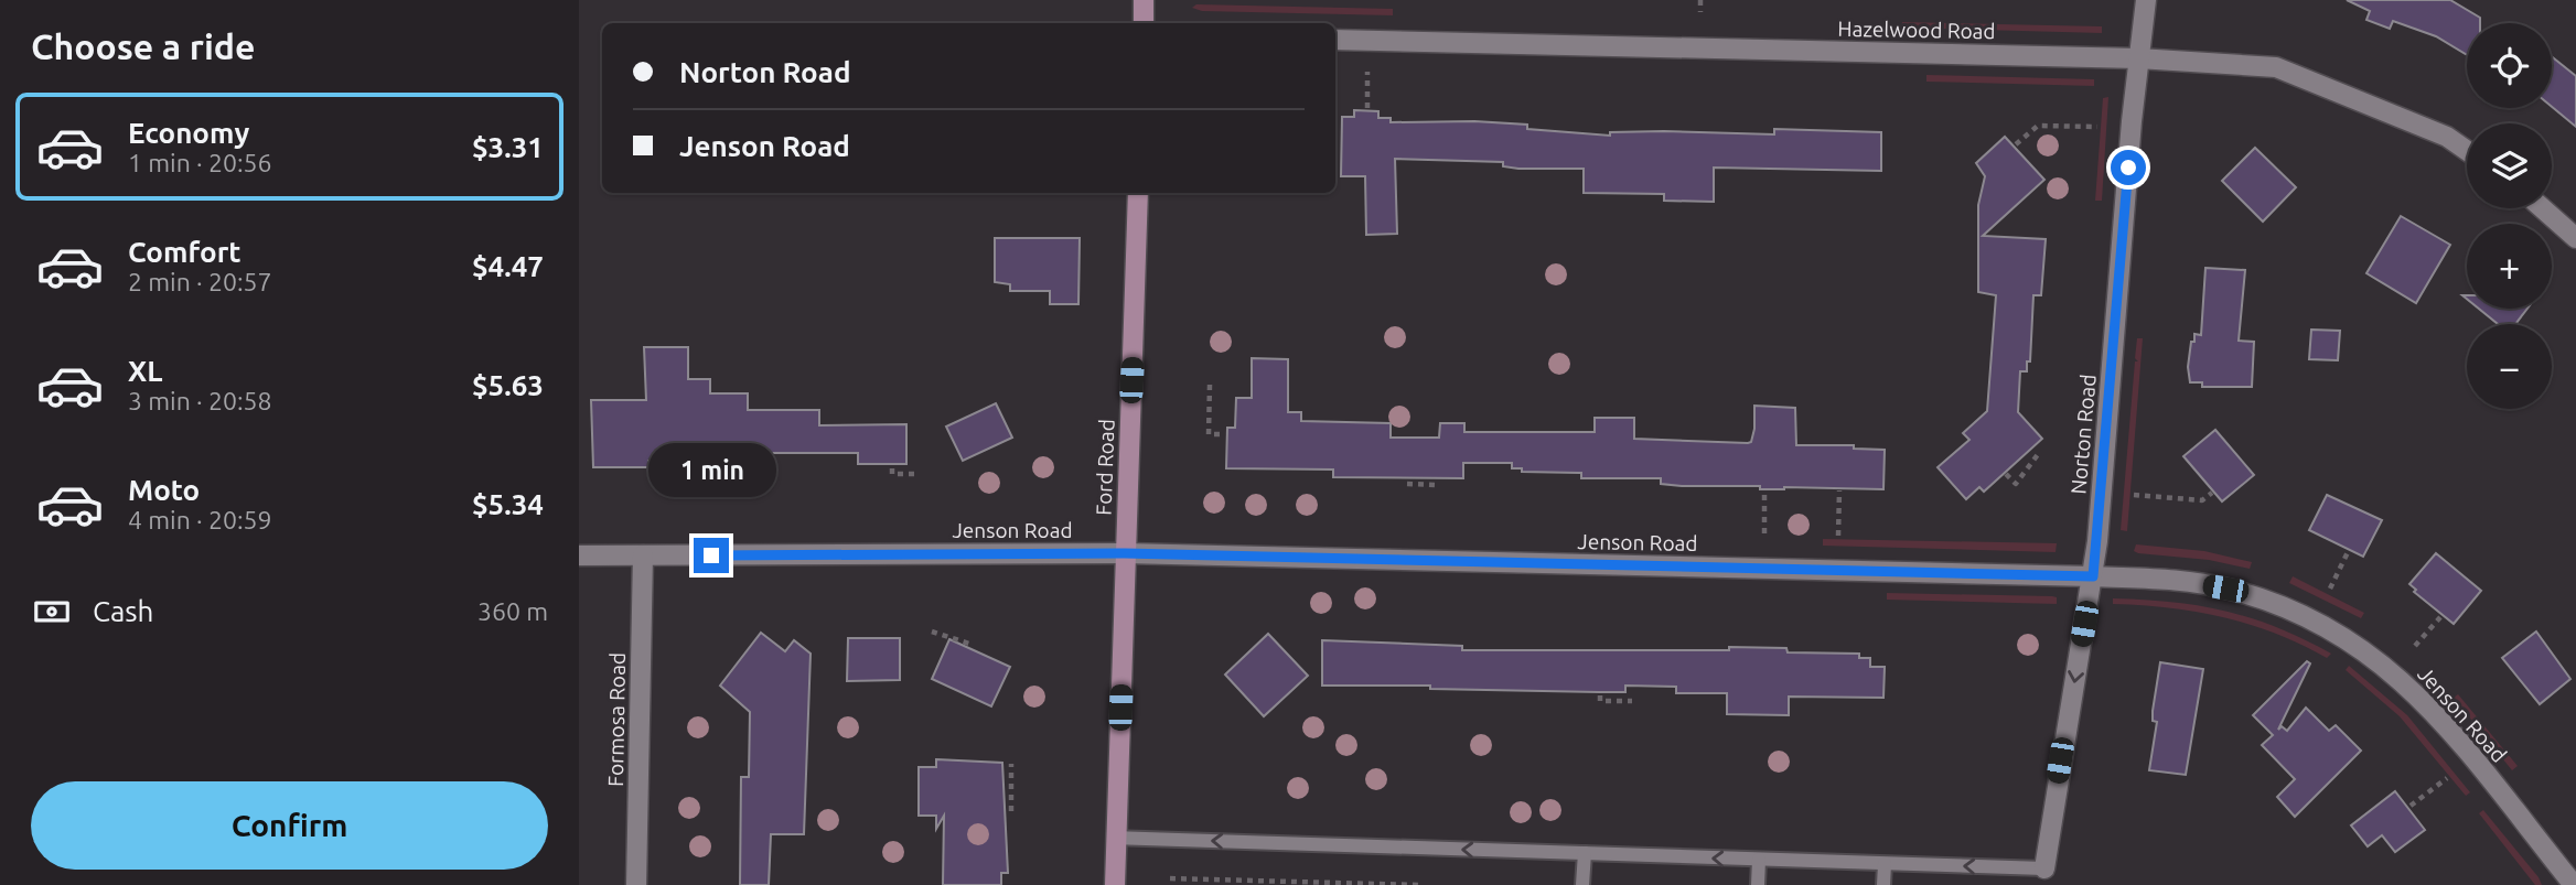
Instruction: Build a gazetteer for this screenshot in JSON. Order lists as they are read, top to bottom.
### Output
{
  "streets": {
    "street": [
      "Hazelwood Road",
      "Norton Road",
      "Ford Road",
      "Jenson Road",
      "Formosa Road"
    ]
  },
  "crossings": [
    ["Hazelwood Road", "Norton Road"],
    ["Norton Road", "Jenson Road"],
    ["Ford Road", "Jenson Road"],
    ["Jenson Road", "Formosa Road"]
  ],
  "page": {
    "heading": "Choose a ride",
    "map_buttons": ["+", "−"],
    "banner": ["Norton Road", "Jenson Road"],
    "list": [
      {
        "name": "Economy",
        "note": "1 min · 20:56",
        "value": "$3.31"
      },
      {
        "name": "Comfort",
        "note": "2 min · 20:57",
        "value": "$4.47"
      },
      {
        "name": "XL",
        "note": "3 min · 20:58",
        "value": "$5.63"
      },
      {
        "name": "Moto",
        "note": "4 min · 20:59",
        "value": "$5.34"
      }
    ],
    "bubble": "1 min",
    "pay": ["Cash", "360 m"],
    "buttons": "Confirm"
  }
}
